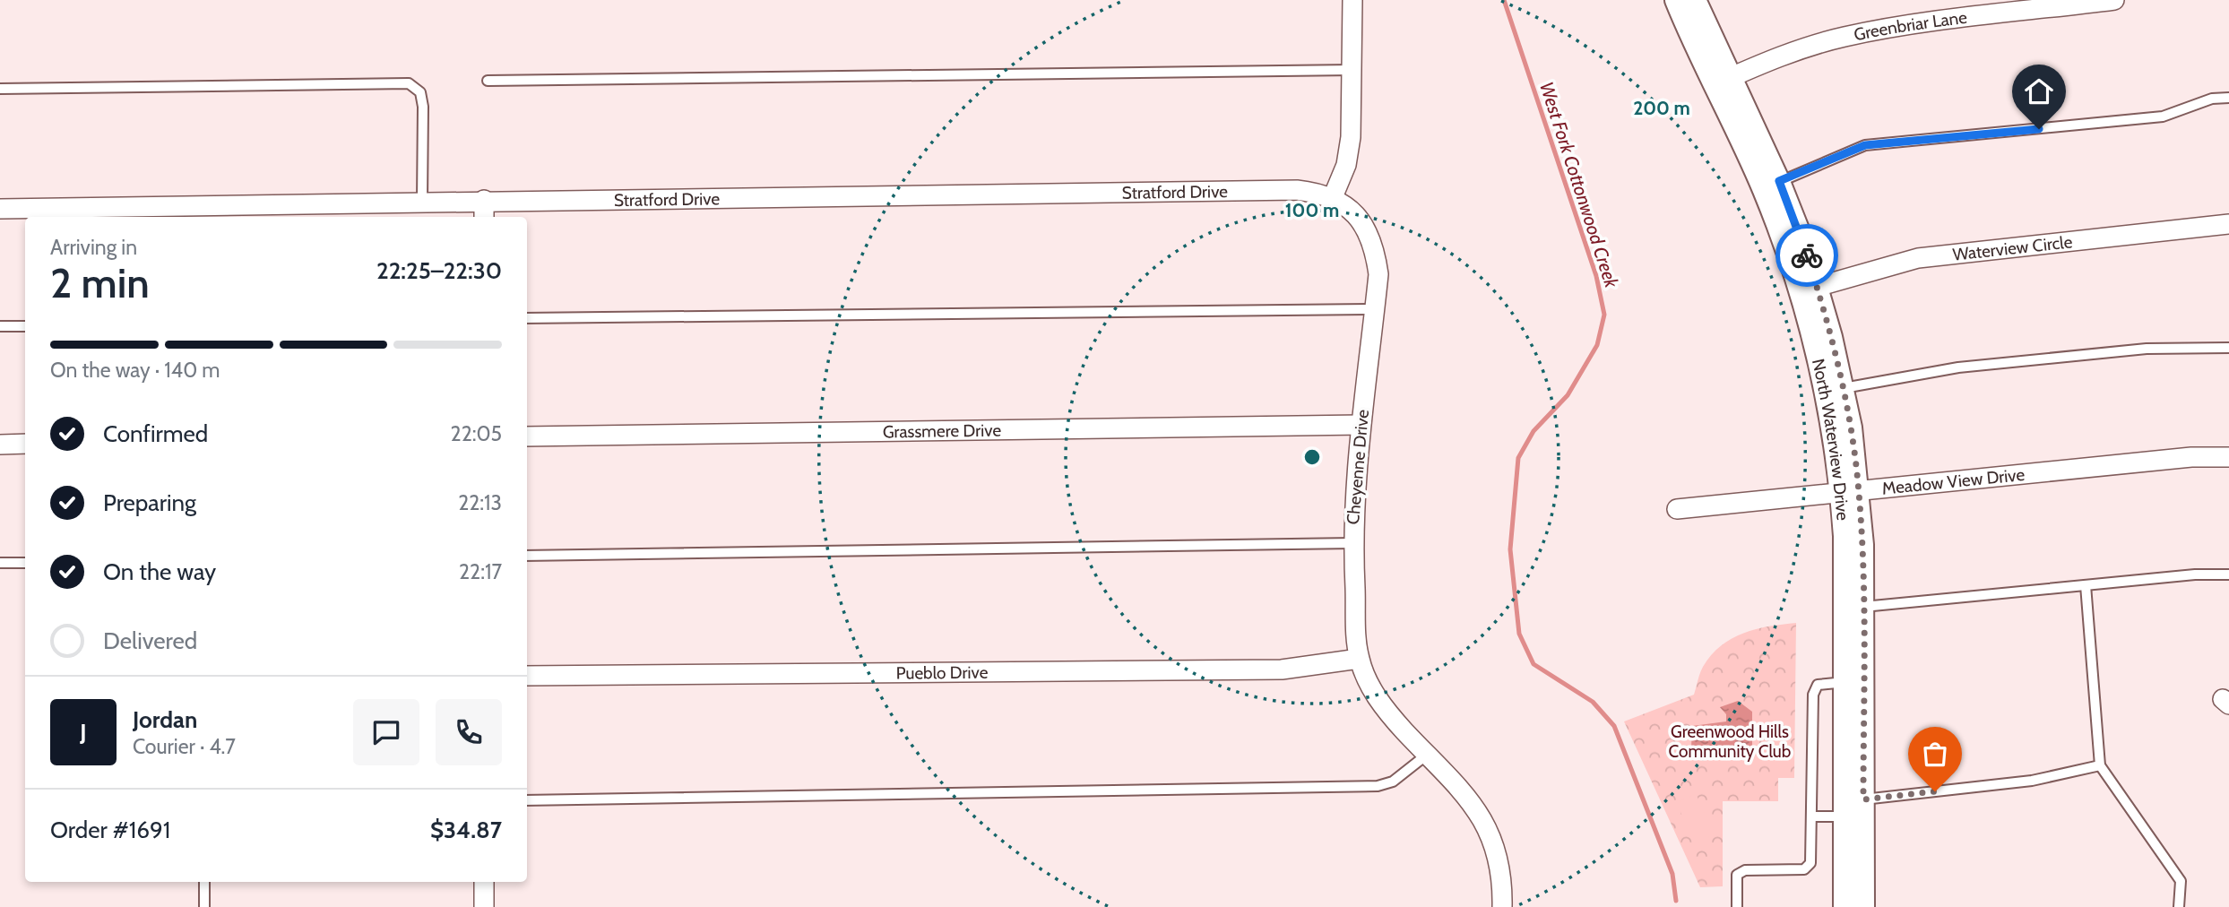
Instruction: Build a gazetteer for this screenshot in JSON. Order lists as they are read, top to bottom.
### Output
{
  "streets": {
    "street": [
      "Greenbriar Lane",
      "Stratford Drive",
      "Waterview Circle",
      "Grassmere Drive",
      "North Waterview Drive",
      "Cheyenne Drive",
      "Meadow View Drive",
      "Pueblo Drive"
    ]
  },
  "crossings": [
    ["Greenbriar Lane", "North Waterview Drive"],
    ["Stratford Drive", "Cheyenne Drive"],
    ["Waterview Circle", "North Waterview Drive"],
    ["Grassmere Drive", "Cheyenne Drive"],
    ["North Waterview Drive", "Meadow View Drive"],
    ["Cheyenne Drive", "Pueblo Drive"]
  ],
  "water": ["West Fork Cottonwood Creek"],
  "parks": ["Greenwood Hills Community Club"],
  "page": {
    "heading": ["2 min", "Arriving in", "22:25–22:30"],
    "panel": [
      "Jordan",
      "Courier · 4.7",
      "Order #1691",
      "$34.87"
    ],
    "bar": "On the way · 140 m",
    "list": [
      ["Confirmed", "22:05"],
      ["Preparing", "22:13"],
      ["On the way", "22:17"],
      "Delivered"
    ],
    "round": "J"
  },
  "rings": ["200 m", "100 m"]
}
